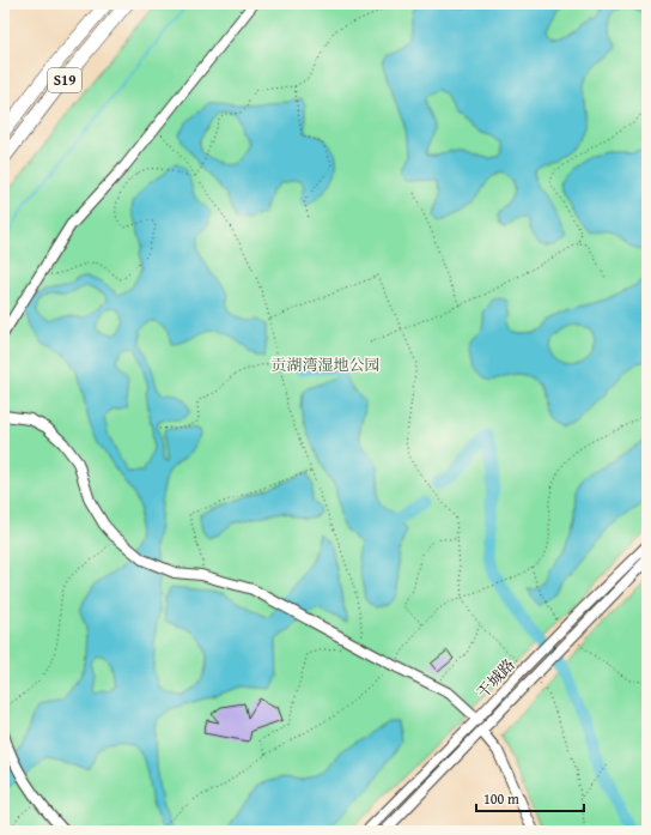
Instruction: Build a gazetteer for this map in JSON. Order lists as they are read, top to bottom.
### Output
{
  "streets": {
    "highway": ["S19"],
    "street": ["干城路"]
  },
  "parks": ["贡湖湾湿地公园"],
  "scale_bar": "100 m"
}
